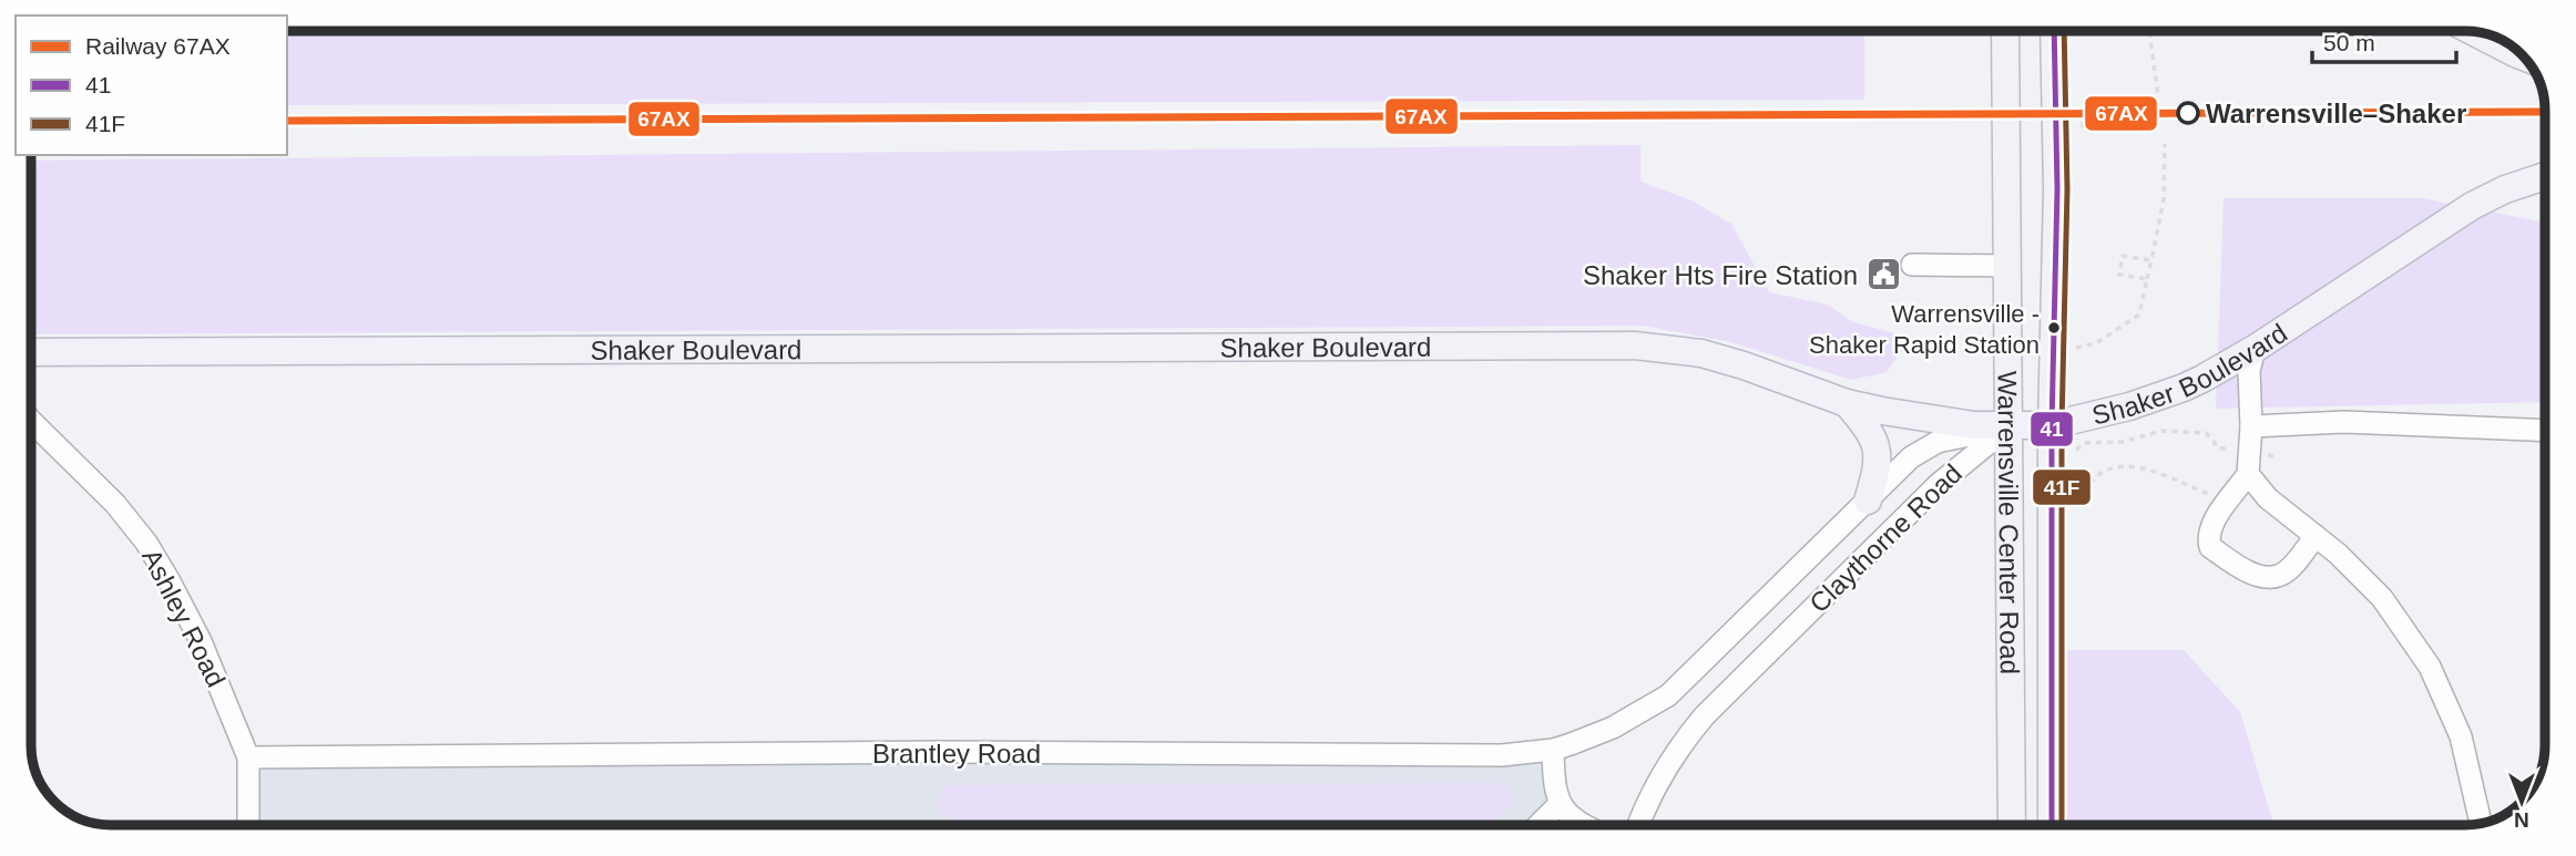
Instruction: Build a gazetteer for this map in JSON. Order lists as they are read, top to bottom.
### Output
{
  "streets": {
    "main road": ["Shaker Boulevard", "Warrensville Center Road"],
    "street": ["Claythorne Road", "Ashley Road", "Brantley Road"]
  },
  "crossings": [
    ["Shaker Boulevard", "Warrensville Center Road"],
    ["Shaker Boulevard", "Claythorne Road"],
    ["Warrensville Center Road", "Claythorne Road"],
    ["Claythorne Road", "Brantley Road"],
    ["Ashley Road", "Brantley Road"]
  ],
  "places": {
    "other": ["Warrensville–Shaker", "Warrensville - Shaker Rapid Station"],
    "public building": ["Shaker Hts Fire Station"]
  },
  "lines": ["transit line 41", "transit line 41F", "rail line 67AX"],
  "legend": ["Railway 67AX", "41", "41F"],
  "scale_bar": "50 m",
  "north": "bottom"
}
